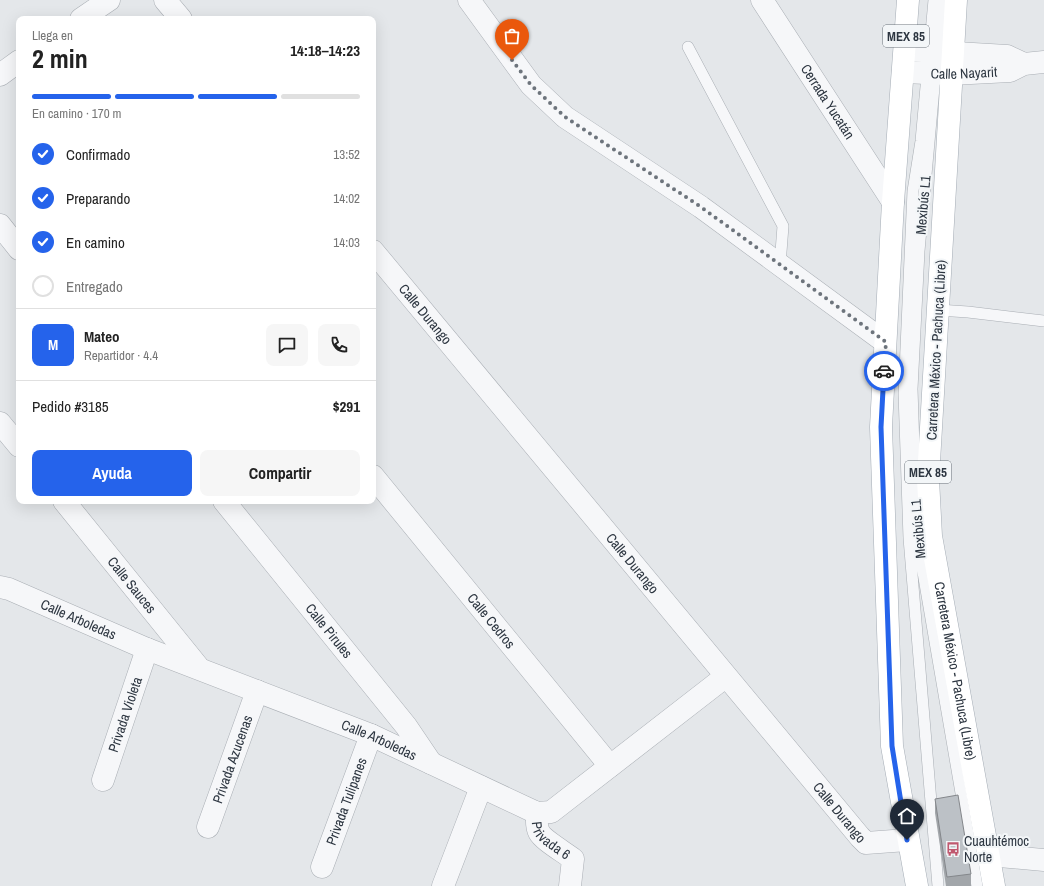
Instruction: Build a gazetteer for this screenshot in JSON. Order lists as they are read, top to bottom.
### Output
{
  "streets": {
    "main road": ["MEX 85", "Carretera México - Pachuca (Libre)"],
    "street": [
      "Calle Nayarit",
      "Cerrada Yucatán",
      "Calle Durango",
      "Calle Sauces",
      "Calle Arboledas",
      "Calle Cedros",
      "Calle Pirules",
      "Privada Violeta",
      "Privada Azucenas",
      "Privada Tulipanes",
      "Privada 6"
    ],
    "lane": ["Mexibús L1"]
  },
  "crossings": [
    ["MEX 85", "Calle Nayarit"],
    ["MEX 85", "Cerrada Yucatán"],
    ["MEX 85", "Calle Durango"],
    ["Calle Nayarit", "Mexibús L1"],
    ["Calle Nayarit", "Carretera México - Pachuca (Libre)"],
    ["Mexibús L1", "Carretera México - Pachuca (Libre)"],
    ["Calle Sauces", "Calle Arboledas"],
    ["Calle Arboledas", "Calle Pirules"],
    ["Calle Arboledas", "Privada Violeta"],
    ["Calle Arboledas", "Privada Azucenas"],
    ["Calle Arboledas", "Privada Tulipanes"],
    ["Calle Arboledas", "Privada 6"]
  ],
  "places": {
    "bus stop": ["Cuauhtémoc Norte"]
  },
  "page": {
    "heading": ["2 min", "Llega en", "14:18–14:23"],
    "panel": [
      "Mateo",
      "Repartidor · 4.4",
      "Pedido #3185",
      "$291"
    ],
    "bar": "En camino · 170 m",
    "list": [
      ["Confirmado", "13:52"],
      ["Preparando", "14:02"],
      ["En camino", "14:03"],
      "Entregado"
    ],
    "round": "M",
    "buttons": ["Ayuda", "Compartir"]
  }
}
